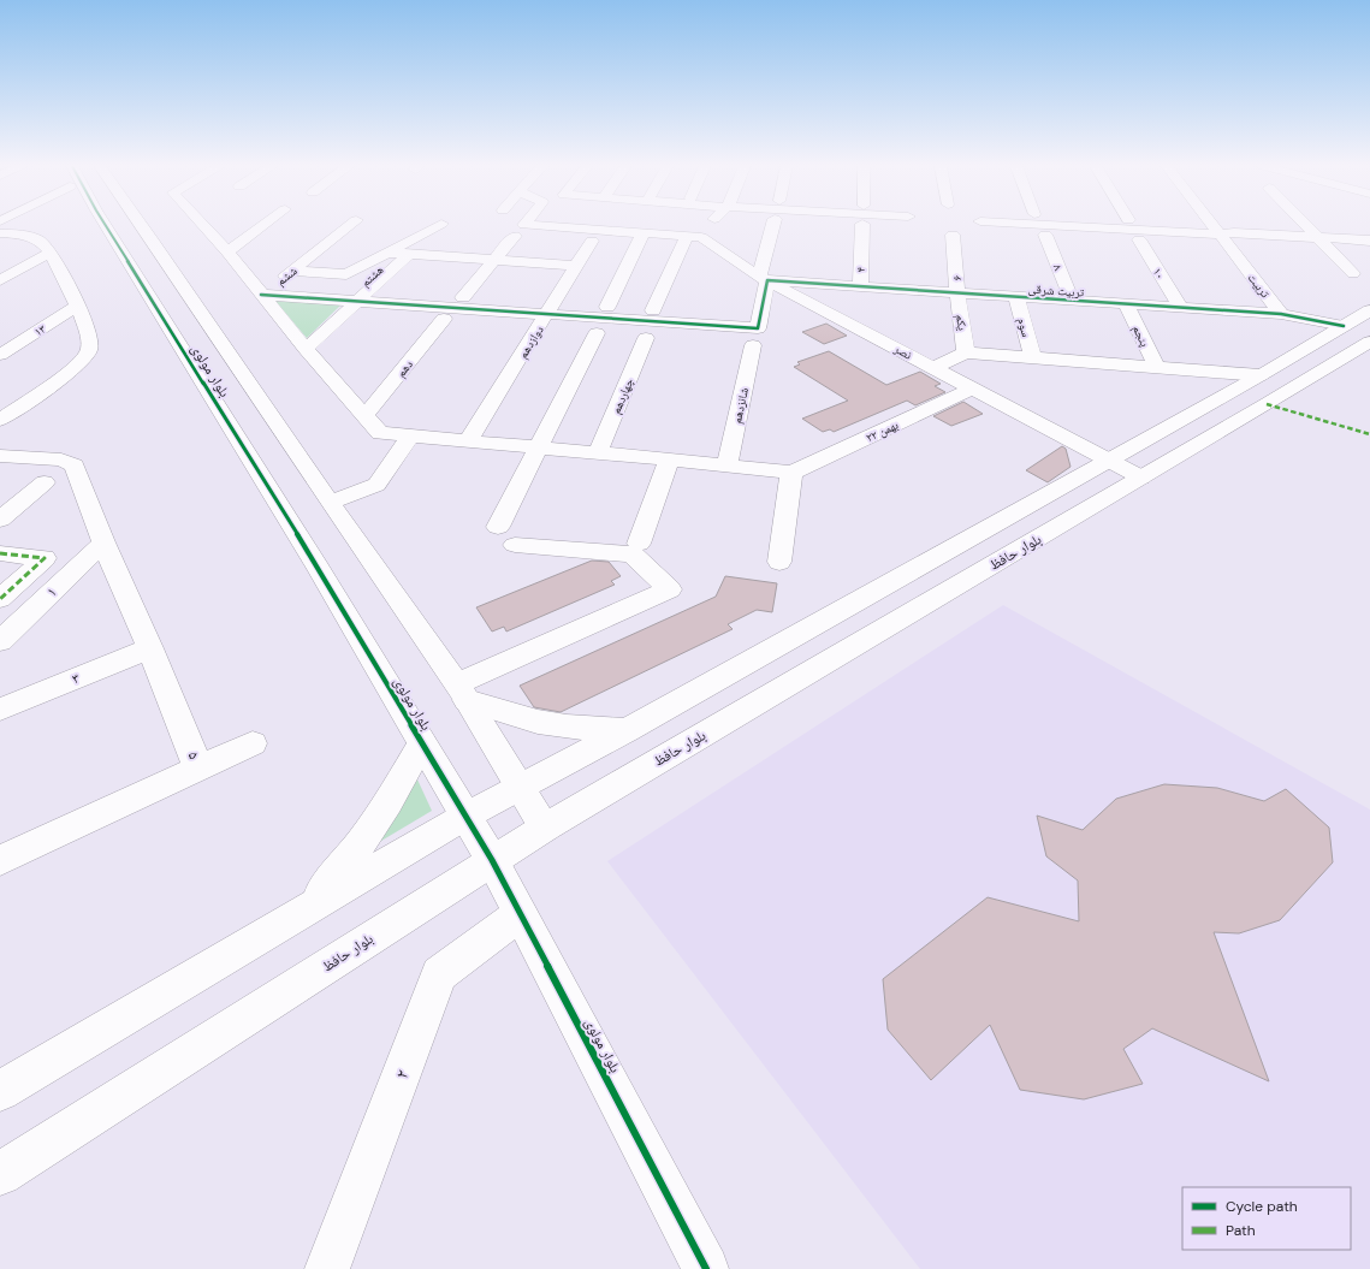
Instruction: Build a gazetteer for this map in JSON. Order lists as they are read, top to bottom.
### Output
{
  "streets": {
    "street": [
      "۸",
      "۴",
      "۱۰",
      "ششم",
      "هشتم",
      "۶",
      "تربیت",
      "تربیت شرقی",
      "یکم",
      "سوم",
      "۱۳",
      "پنجم",
      "دوازدهم",
      "نصر",
      "دهم",
      "بلوار مولوی",
      "چهاردهم",
      "شانزدهم",
      "۲۲ بهمن",
      "بلوار حافظ",
      "۱",
      "۳",
      "۵",
      "۲"
    ]
  },
  "crossings": [
    ["۸", "تربیت شرقی"],
    ["۴", "تربیت شرقی"],
    ["۱۰", "تربیت شرقی"],
    ["۶", "تربیت شرقی"],
    ["۶", "یکم"],
    ["تربیت", "تربیت شرقی"],
    ["تربیت شرقی", "یکم"],
    ["تربیت شرقی", "سوم"],
    ["تربیت شرقی", "پنجم"],
    ["تربیت شرقی", "نصر"],
    ["نصر", "۲۲ بهمن"],
    ["نصر", "بلوار حافظ"],
    ["بلوار مولوی", "بلوار حافظ"],
    ["بلوار مولوی", "۲"],
    ["۱", "۵"],
    ["۳", "۵"]
  ],
  "legend": ["Cycle path", "Path"]
}
